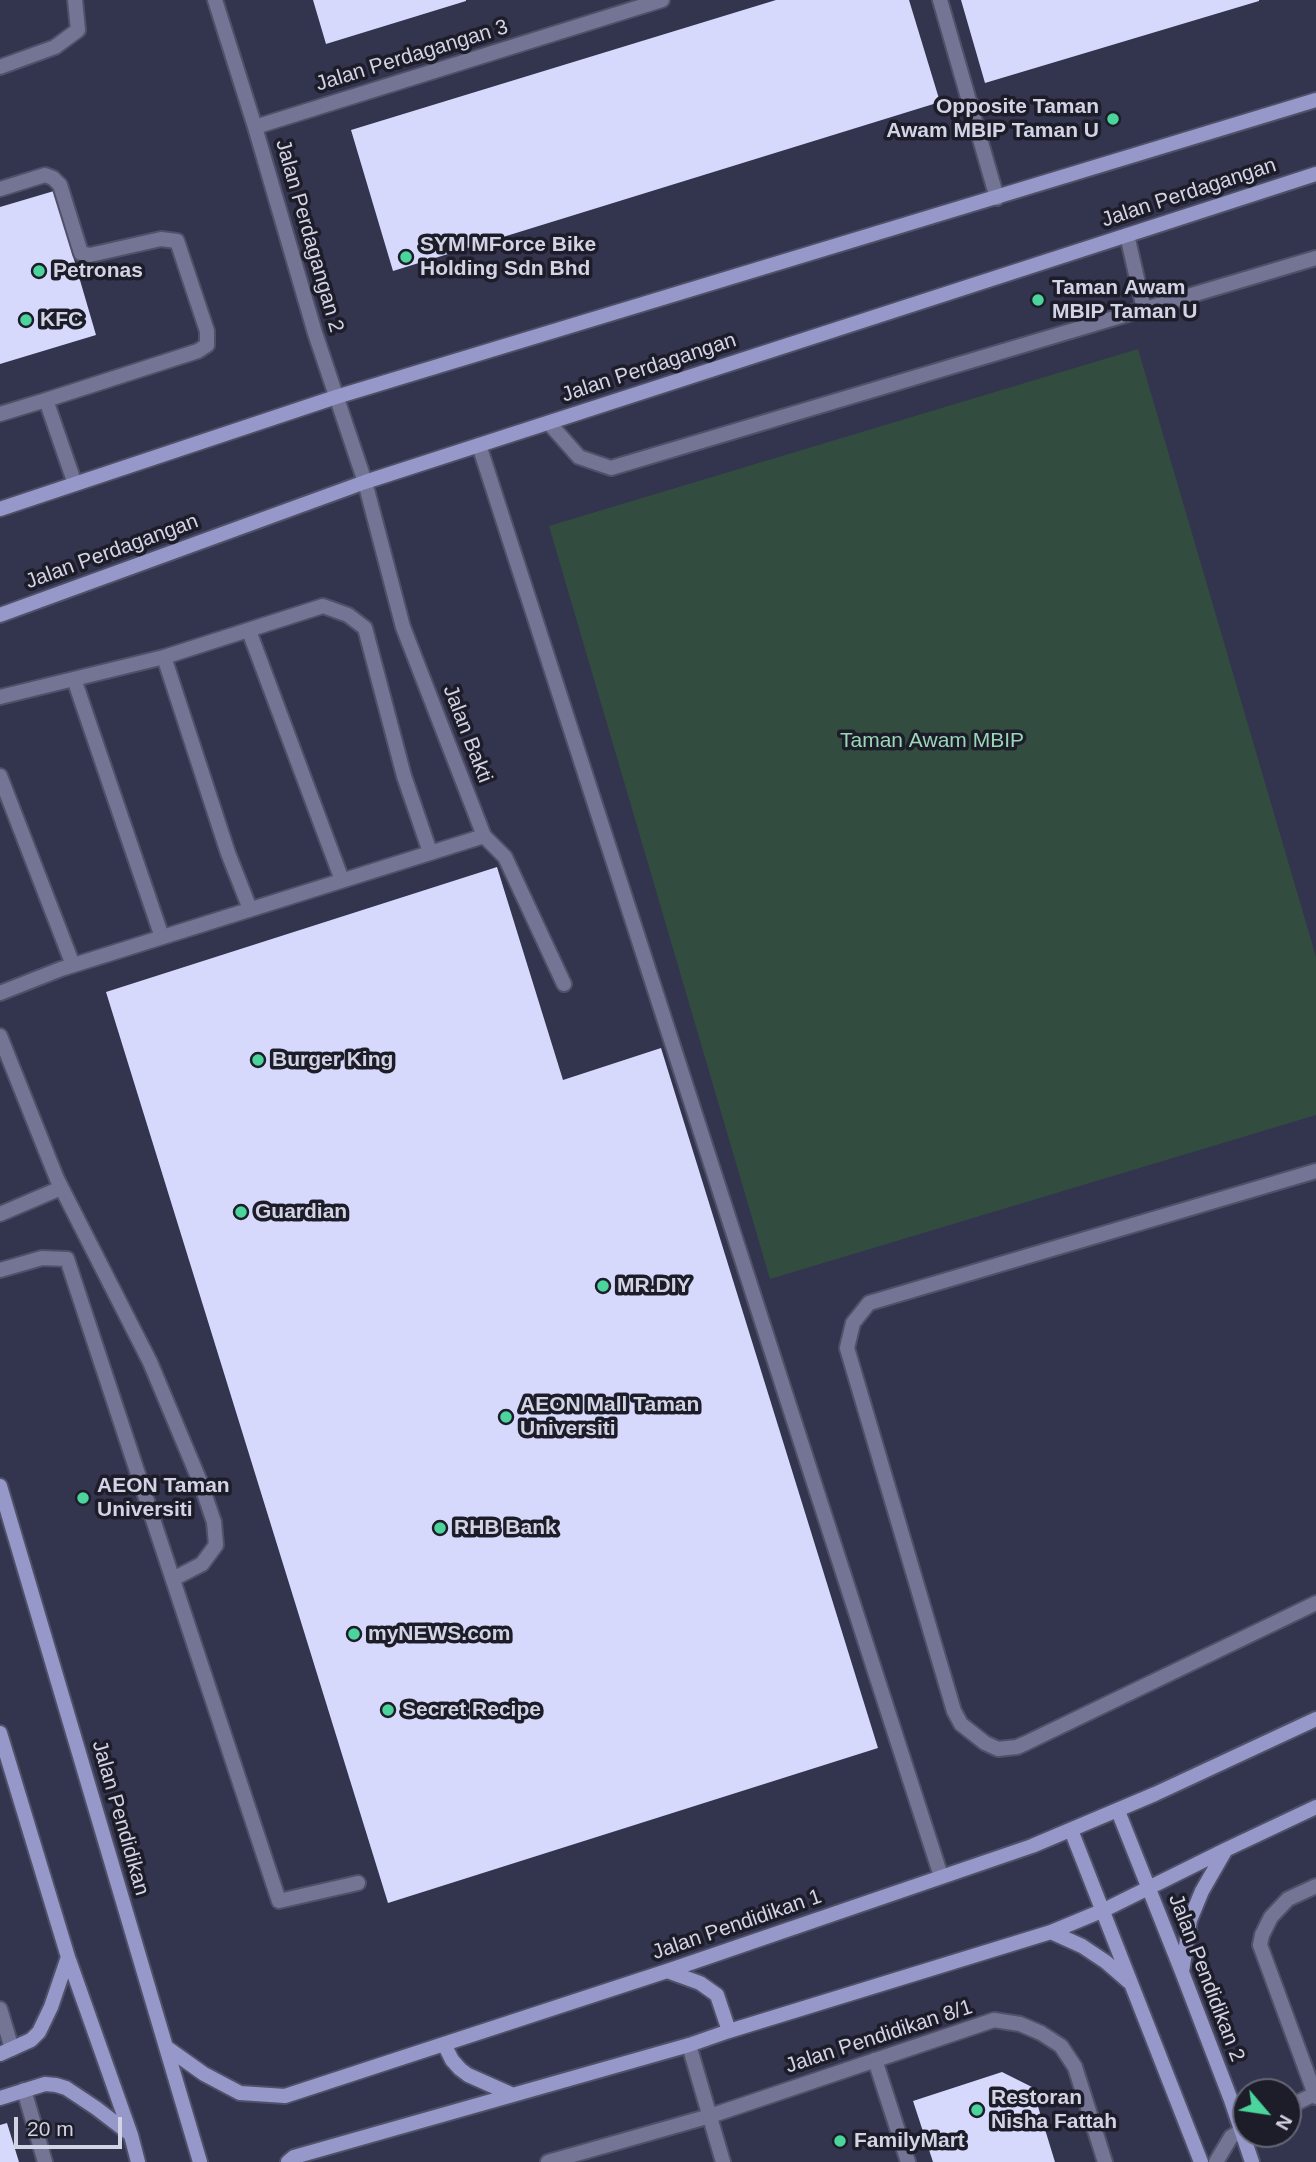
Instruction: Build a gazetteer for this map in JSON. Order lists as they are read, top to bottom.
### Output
{
  "streets": {
    "main road": [
      "Jalan Perdagangan",
      "Jalan Pendidikan",
      "Jalan Pendidikan 1",
      "Jalan Pendidikan 2"
    ],
    "street": [
      "Jalan Perdagangan 3",
      "Jalan Perdagangan 2",
      "Jalan Bakti",
      "Jalan Pendidikan 8/1"
    ]
  },
  "crossings": [
    ["Jalan Perdagangan 3", "Jalan Perdagangan 2"],
    ["Jalan Perdagangan", "Jalan Perdagangan 2"],
    ["Jalan Perdagangan", "Jalan Bakti"],
    ["Jalan Perdagangan 2", "Jalan Bakti"],
    ["Jalan Pendidikan", "Jalan Pendidikan 1"],
    ["Jalan Pendidikan 1", "Jalan Pendidikan 2"]
  ],
  "parks": ["Taman Awam MBIP"],
  "places": [
    "Opposite Taman Awam MBIP Taman U",
    "SYM MForce Bike Holding Sdn Bhd",
    "Petronas",
    "Taman Awam MBIP Taman U",
    "KFC",
    "Burger King",
    "Guardian",
    "MR.DIY",
    "AEON Mall Taman Universiti",
    "AEON Taman Universiti",
    "RHB Bank",
    "myNEWS.com",
    "Secret Recipe",
    "Restoran Nisha Fattah",
    "FamilyMart"
  ],
  "scale_bar": "20 m",
  "north": "bottom right"
}
